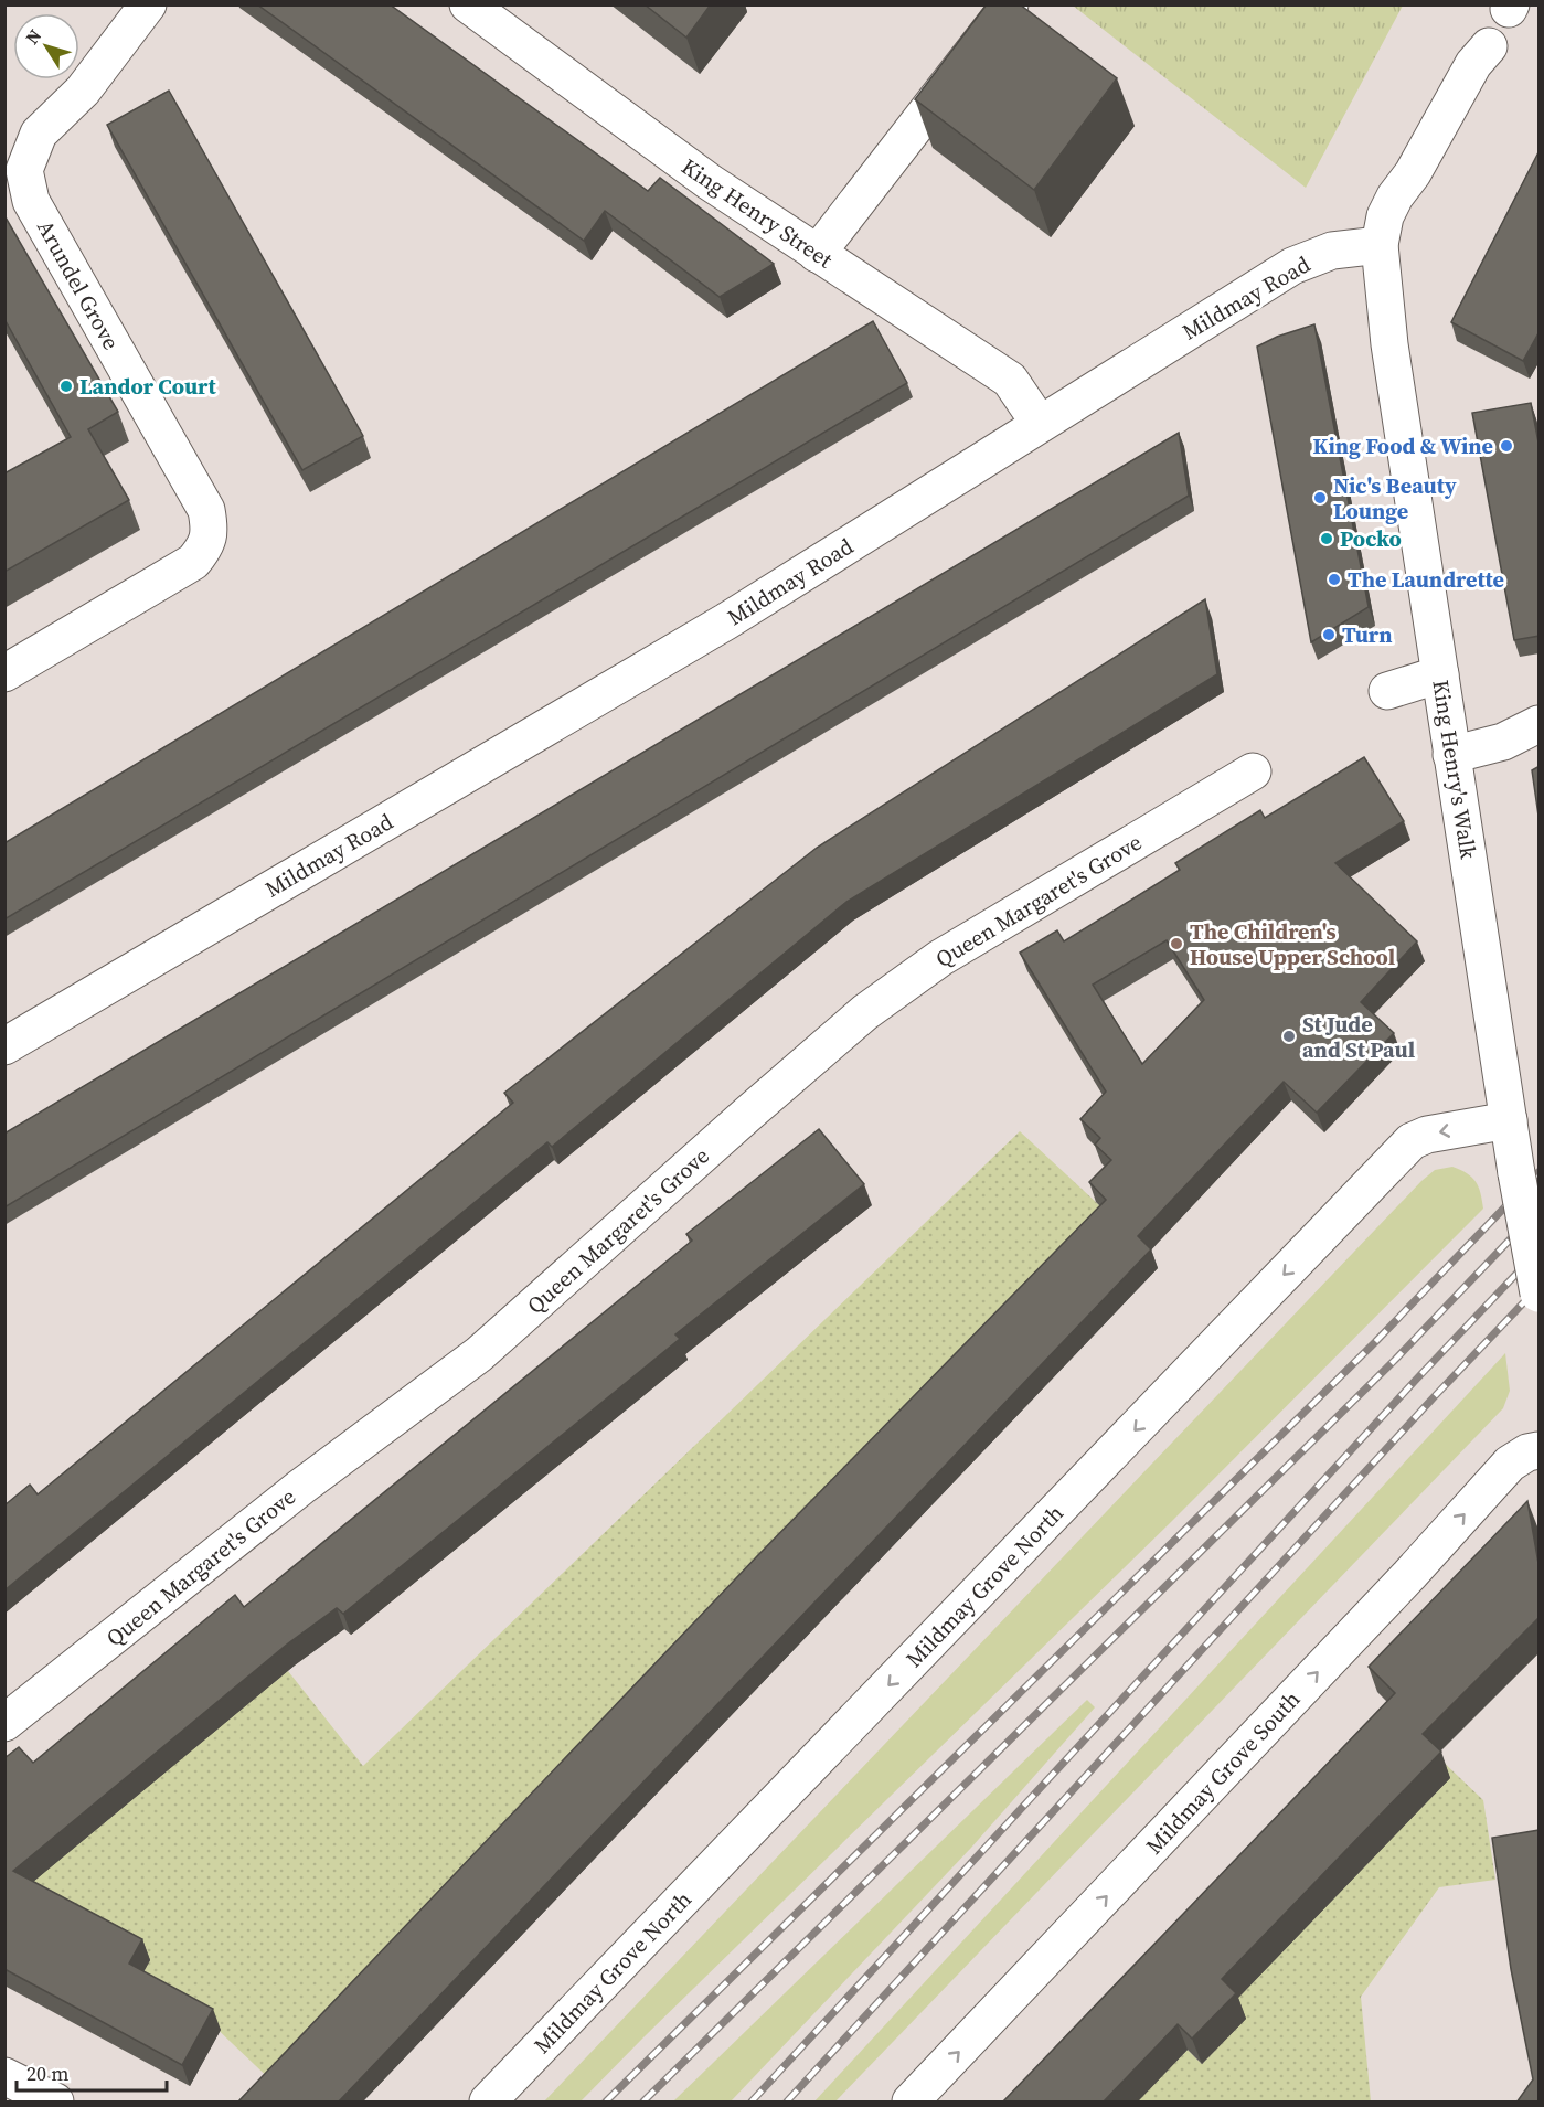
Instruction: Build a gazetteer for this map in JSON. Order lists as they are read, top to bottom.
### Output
{
  "streets": {
    "street": [
      "King Henry Street",
      "Arundel Grove",
      "Mildmay Road",
      "King Henry's Walk",
      "Queen Margaret's Grove",
      "Mildmay Grove North",
      "Mildmay Grove South"
    ]
  },
  "crossings": [
    ["King Henry Street", "Mildmay Road"],
    ["Mildmay Road", "King Henry's Walk"],
    ["King Henry's Walk", "Mildmay Grove North"]
  ],
  "one_way": ["Mildmay Grove North", "Mildmay Grove South"],
  "places": [
    "Landor Court",
    "King Food & Wine",
    "Nic's Beauty Lounge",
    "Pocko",
    "The Laundrette",
    "Turn",
    "The Children's House Upper School",
    "St Jude and St Paul"
  ],
  "scale_bar": "20 m",
  "north": "top left"
}
